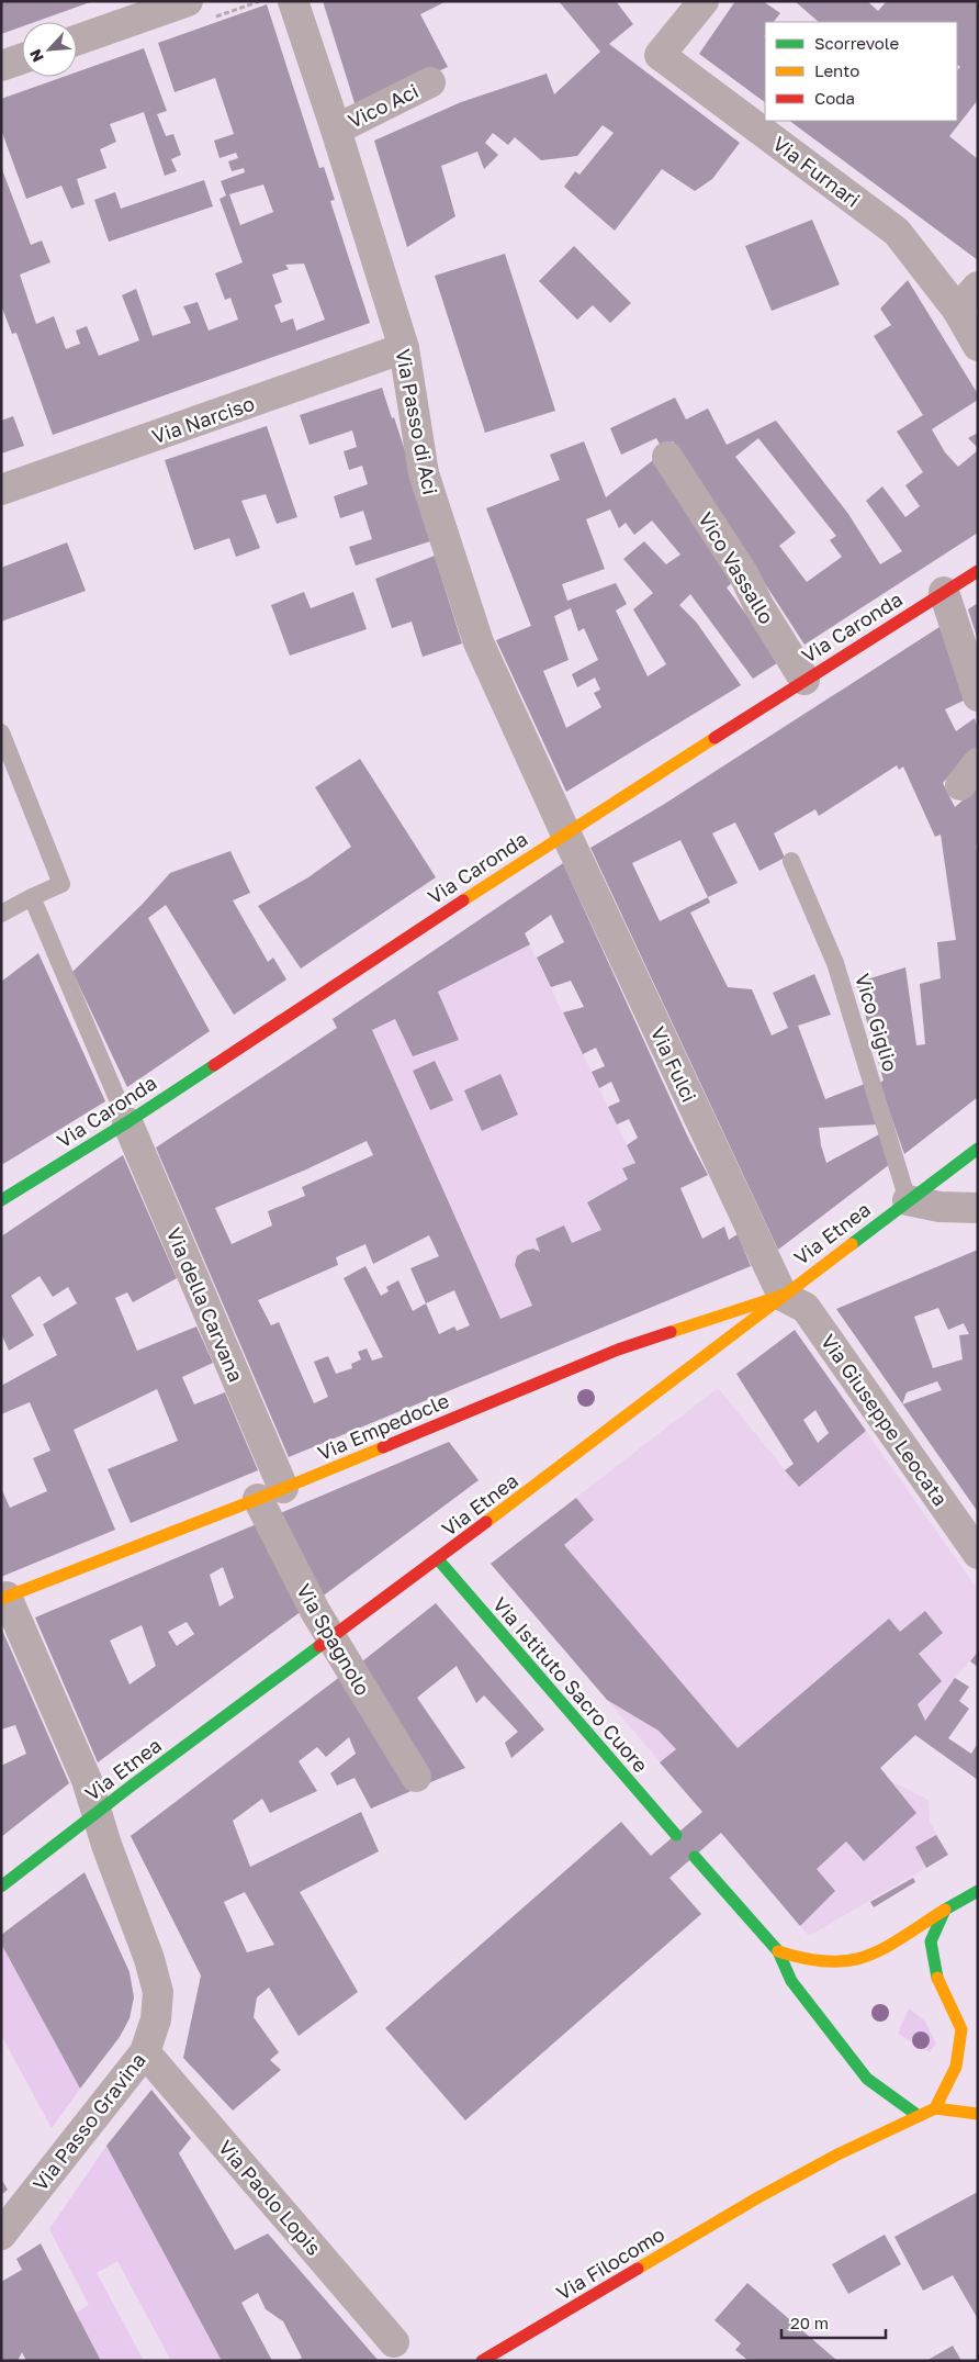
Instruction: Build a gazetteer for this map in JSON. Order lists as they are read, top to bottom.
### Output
{
  "streets": {
    "main road": [
      "Via Caronda",
      "Via Etnea",
      "Via Empedocle",
      "Via Istituto Sacro Cuore",
      "Via Filocomo"
    ],
    "street": [
      "Vico Aci",
      "Via Furnari",
      "Via Narciso",
      "Via Passo di Aci",
      "Vico Vassallo",
      "Via Fulci",
      "Via della Carvana",
      "Via Giuseppe Leocata",
      "Via Spagnolo",
      "Via Passo Gravina",
      "Via Paolo Lopis"
    ],
    "lane": ["Vico Giglio"]
  },
  "crossings": [
    ["Vico Aci", "Via Passo di Aci"],
    ["Via Narciso", "Via Passo di Aci"],
    ["Via Passo di Aci", "Via Caronda"],
    ["Via Passo di Aci", "Via Fulci"],
    ["Vico Vassallo", "Via Caronda"],
    ["Via Caronda", "Via Fulci"],
    ["Via Caronda", "Via della Carvana"],
    ["Vico Giglio", "Via Etnea"],
    ["Via Fulci", "Via Etnea"],
    ["Via Fulci", "Via Giuseppe Leocata"],
    ["Via Fulci", "Via Empedocle"],
    ["Via Etnea", "Via Giuseppe Leocata"],
    ["Via Etnea", "Via Empedocle"],
    ["Via Etnea", "Via Spagnolo"],
    ["Via Etnea", "Via Istituto Sacro Cuore"],
    ["Via Etnea", "Via Passo Gravina"],
    ["Via della Carvana", "Via Empedocle"],
    ["Via della Carvana", "Via Spagnolo"],
    ["Via Giuseppe Leocata", "Via Empedocle"],
    ["Via Empedocle", "Via Spagnolo"],
    ["Via Empedocle", "Via Passo Gravina"],
    ["Via Passo Gravina", "Via Paolo Lopis"]
  ],
  "legend": ["Scorrevole", "Lento", "Coda"],
  "scale_bar": "20 m",
  "north": "bottom left"
}
